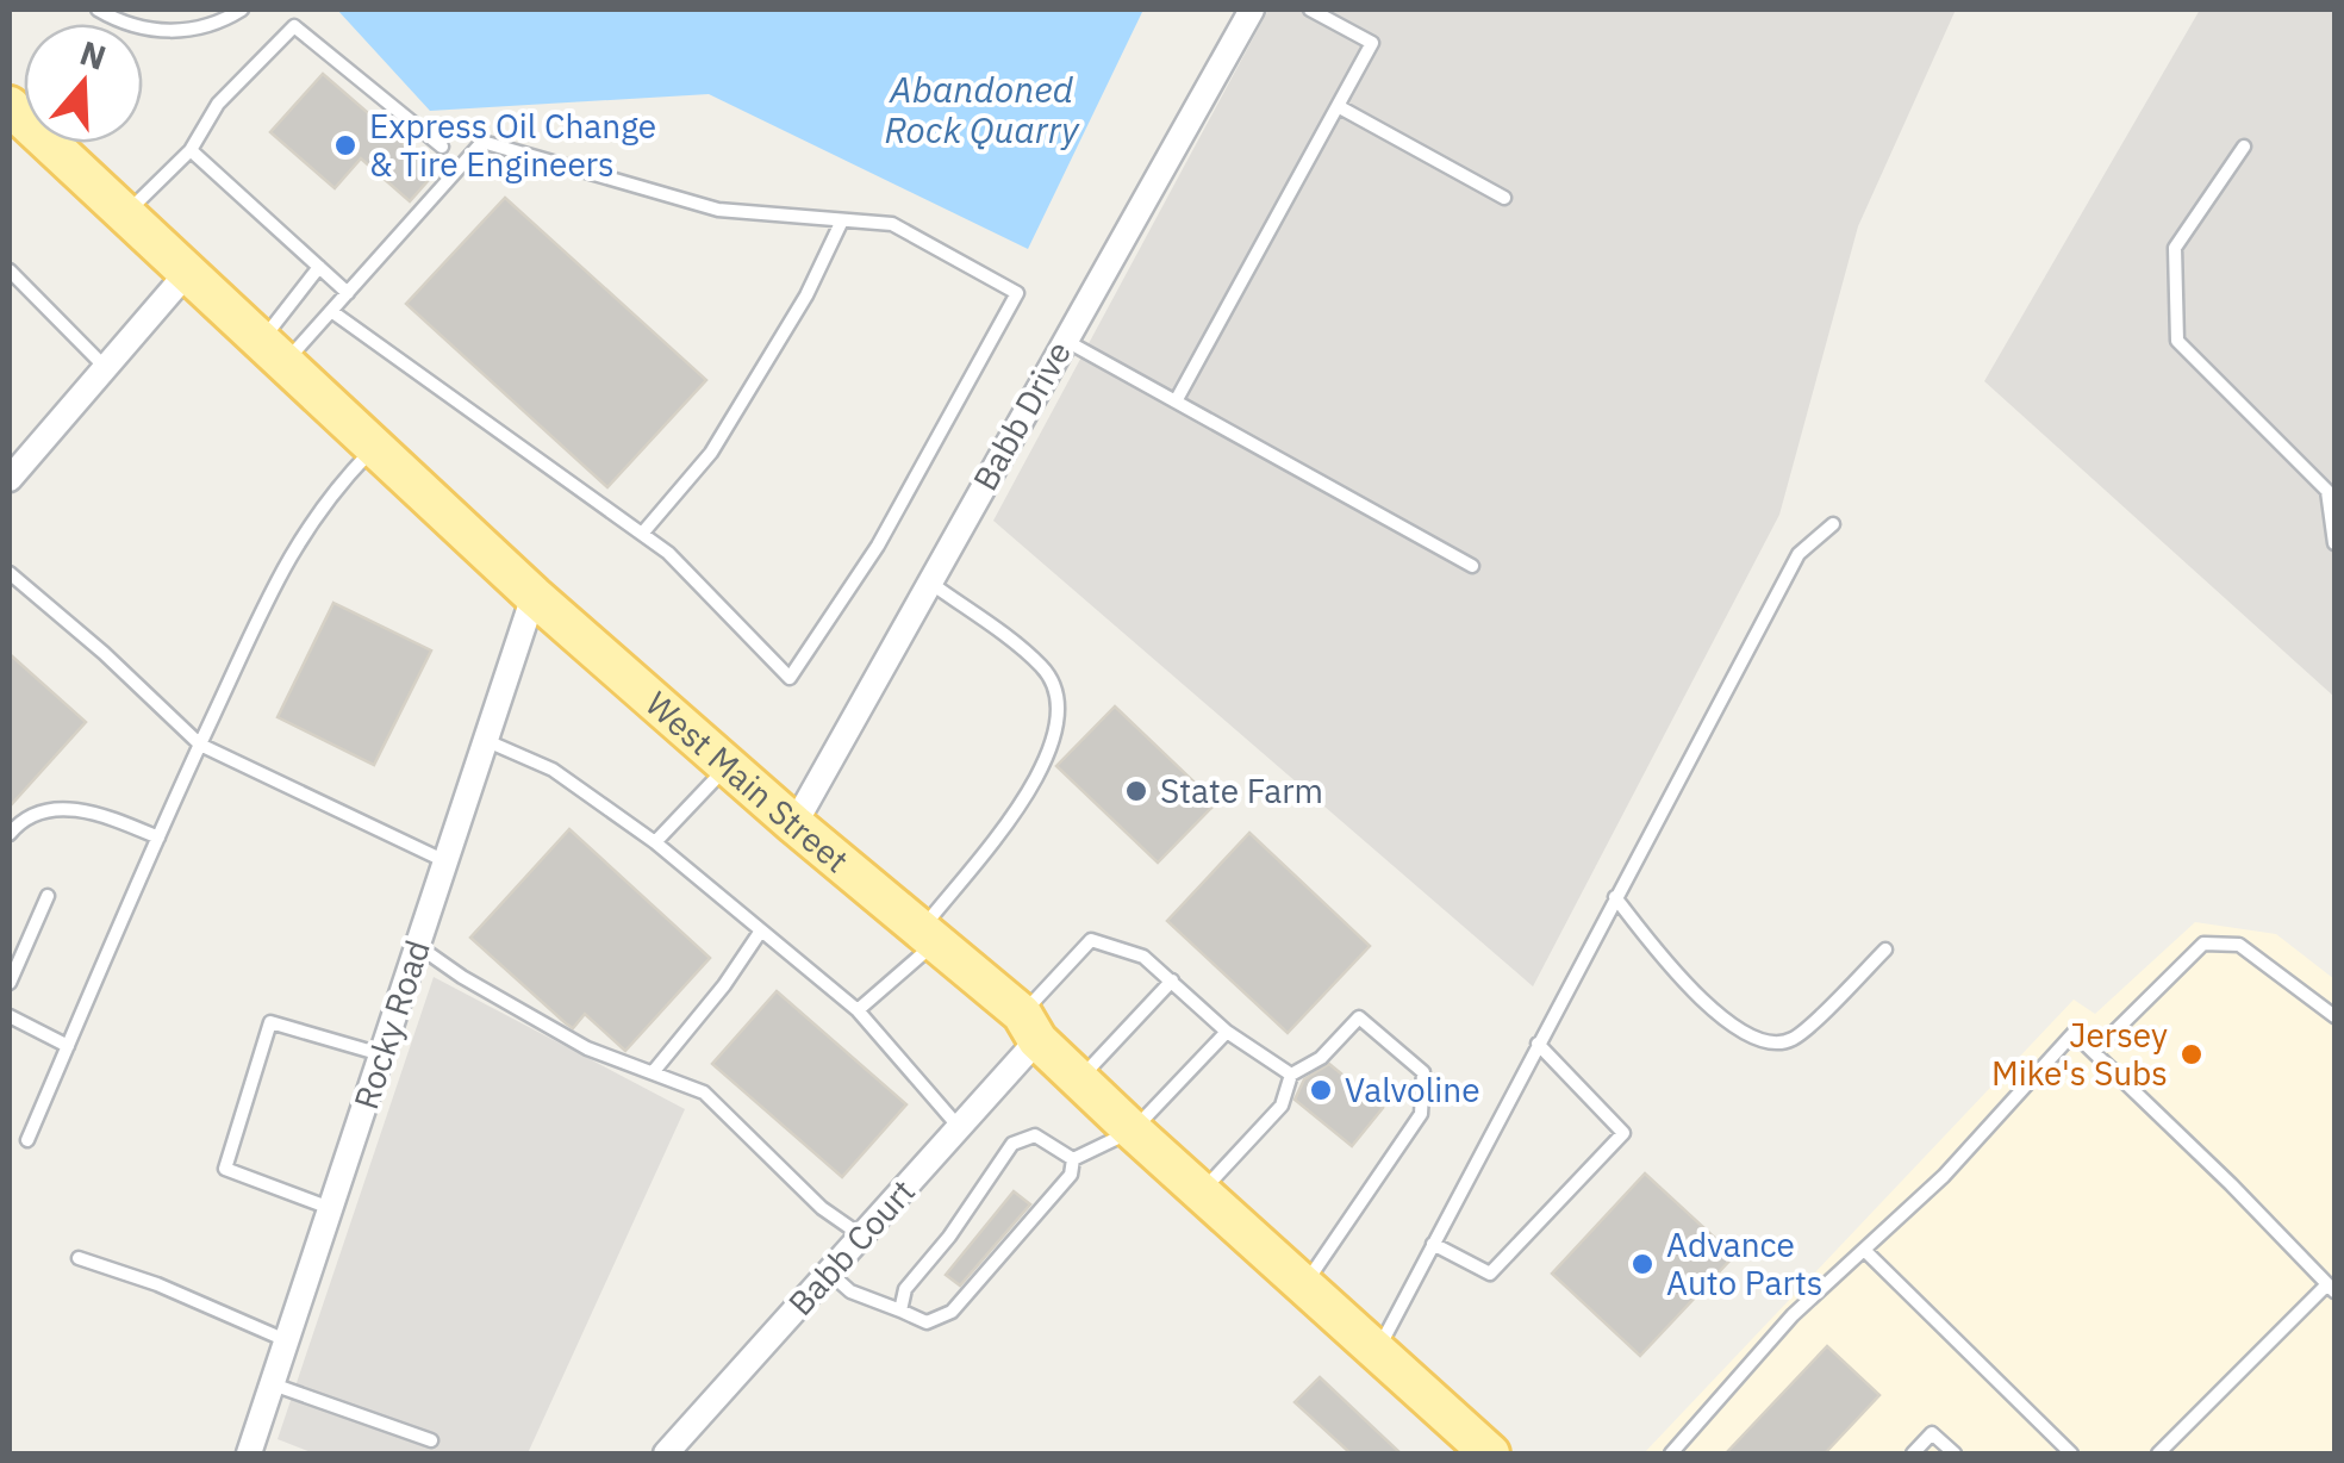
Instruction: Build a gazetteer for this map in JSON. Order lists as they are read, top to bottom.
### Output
{
  "streets": {
    "main road": ["West Main Street"],
    "street": ["Babb Drive", "Rocky Road", "Babb Court"]
  },
  "crossings": [
    ["Babb Drive", "West Main Street"],
    ["West Main Street", "Rocky Road"],
    ["West Main Street", "Babb Court"]
  ],
  "water": ["Abandoned Rock Quarry"],
  "places": [
    "Express Oil Change & Tire Engineers",
    "State Farm",
    "Jersey Mike's Subs",
    "Valvoline",
    "Advance Auto Parts"
  ],
  "north": "top"
}
